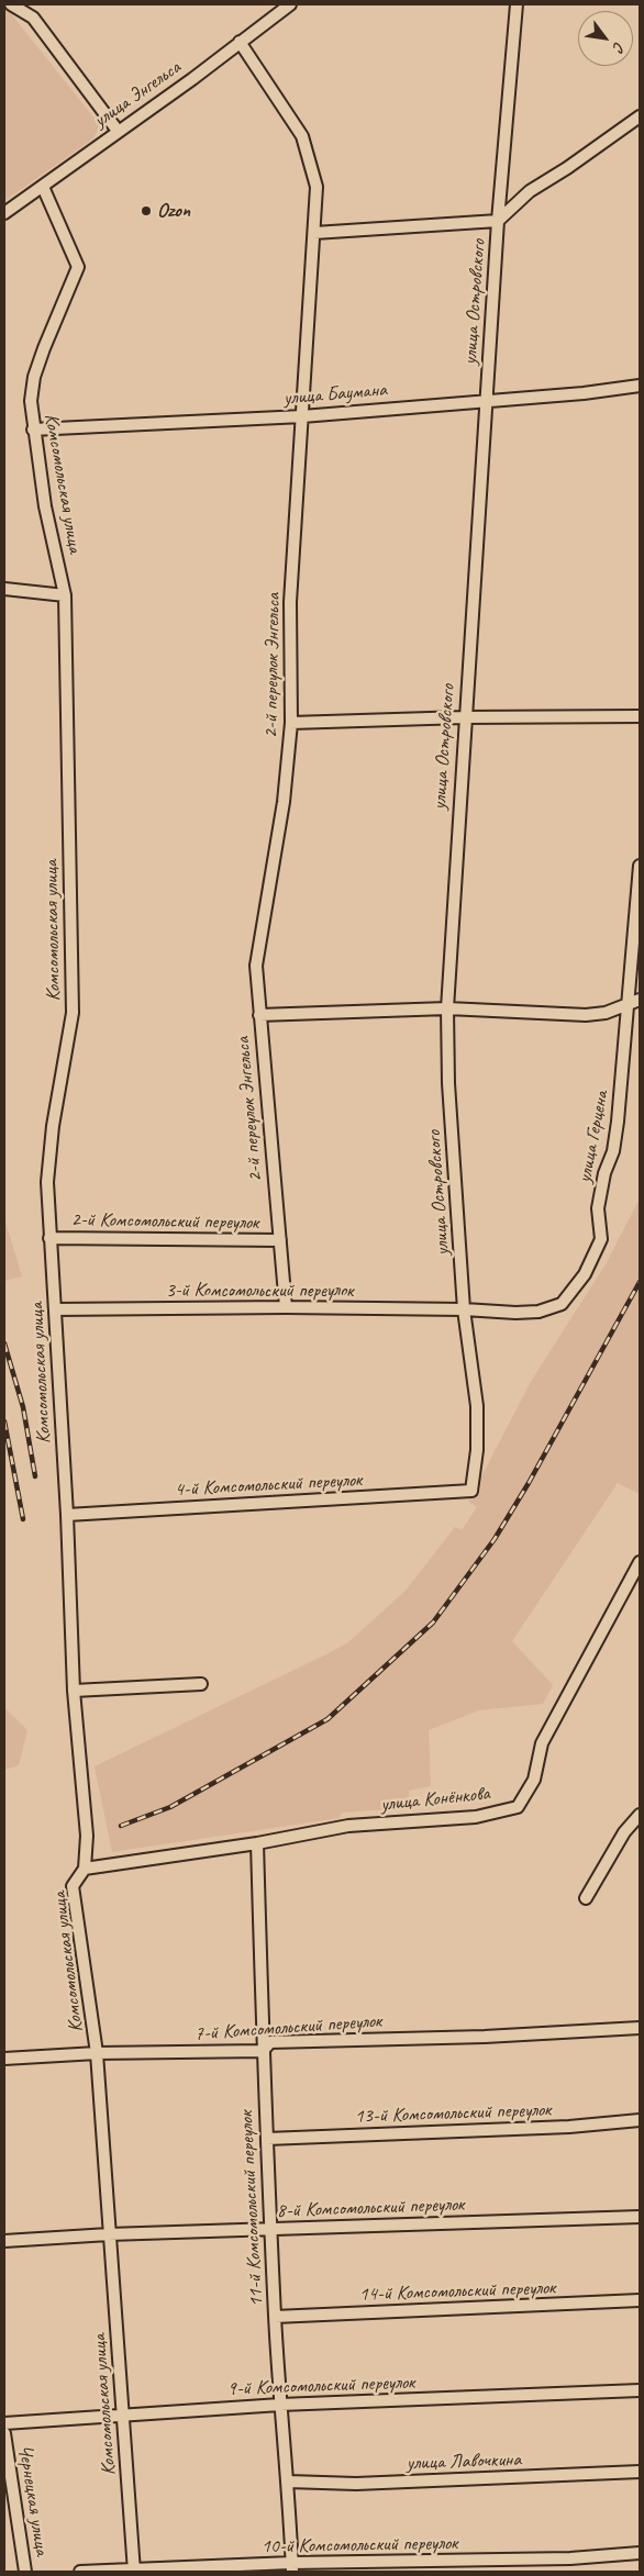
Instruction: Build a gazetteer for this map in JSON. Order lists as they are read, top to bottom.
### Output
{
  "streets": {
    "street": [
      "улица Энгельса",
      "улица Островского",
      "улица Баумана",
      "Комсомольская улица",
      "2-й переулок Энгельса",
      "улица Герцена",
      "2-й Комсомольский переулок",
      "3-й Комсомольский переулок",
      "4-й Комсомольский переулок",
      "улица Конёнкова",
      "7-й Комсомольский переулок",
      "13-й Комсомольский переулок",
      "8-й Комсомольский переулок",
      "11-й Комсомольский переулок",
      "14-й Комсомольский переулок",
      "9-й Комсомольский переулок",
      "улица Лавочкина",
      "Чернецкая улица",
      "10-й Комсомольский переулок"
    ]
  },
  "crossings": [
    ["улица Энгельса", "Комсомольская улица"],
    ["улица Энгельса", "2-й переулок Энгельса"],
    ["улица Островского", "улица Баумана"],
    ["улица Островского", "улица Герцена"],
    ["улица Островского", "3-й Комсомольский переулок"],
    ["улица Островского", "4-й Комсомольский переулок"],
    ["улица Баумана", "Комсомольская улица"],
    ["улица Баумана", "2-й переулок Энгельса"],
    ["Комсомольская улица", "2-й Комсомольский переулок"],
    ["Комсомольская улица", "3-й Комсомольский переулок"],
    ["Комсомольская улица", "4-й Комсомольский переулок"],
    ["Комсомольская улица", "улица Конёнкова"],
    ["Комсомольская улица", "7-й Комсомольский переулок"],
    ["Комсомольская улица", "8-й Комсомольский переулок"],
    ["Комсомольская улица", "9-й Комсомольский переулок"],
    ["Комсомольская улица", "10-й Комсомольский переулок"],
    ["2-й переулок Энгельса", "2-й Комсомольский переулок"],
    ["2-й переулок Энгельса", "3-й Комсомольский переулок"],
    ["улица Герцена", "3-й Комсомольский переулок"],
    ["улица Конёнкова", "11-й Комсомольский переулок"],
    ["7-й Комсомольский переулок", "11-й Комсомольский переулок"],
    ["13-й Комсомольский переулок", "11-й Комсомольский переулок"],
    ["8-й Комсомольский переулок", "11-й Комсомольский переулок"],
    ["11-й Комсомольский переулок", "14-й Комсомольский переулок"],
    ["11-й Комсомольский переулок", "9-й Комсомольский переулок"],
    ["11-й Комсомольский переулок", "улица Лавочкина"],
    ["11-й Комсомольский переулок", "10-й Комсомольский переулок"]
  ],
  "places": ["Ozon"],
  "north": "bottom right"
}
